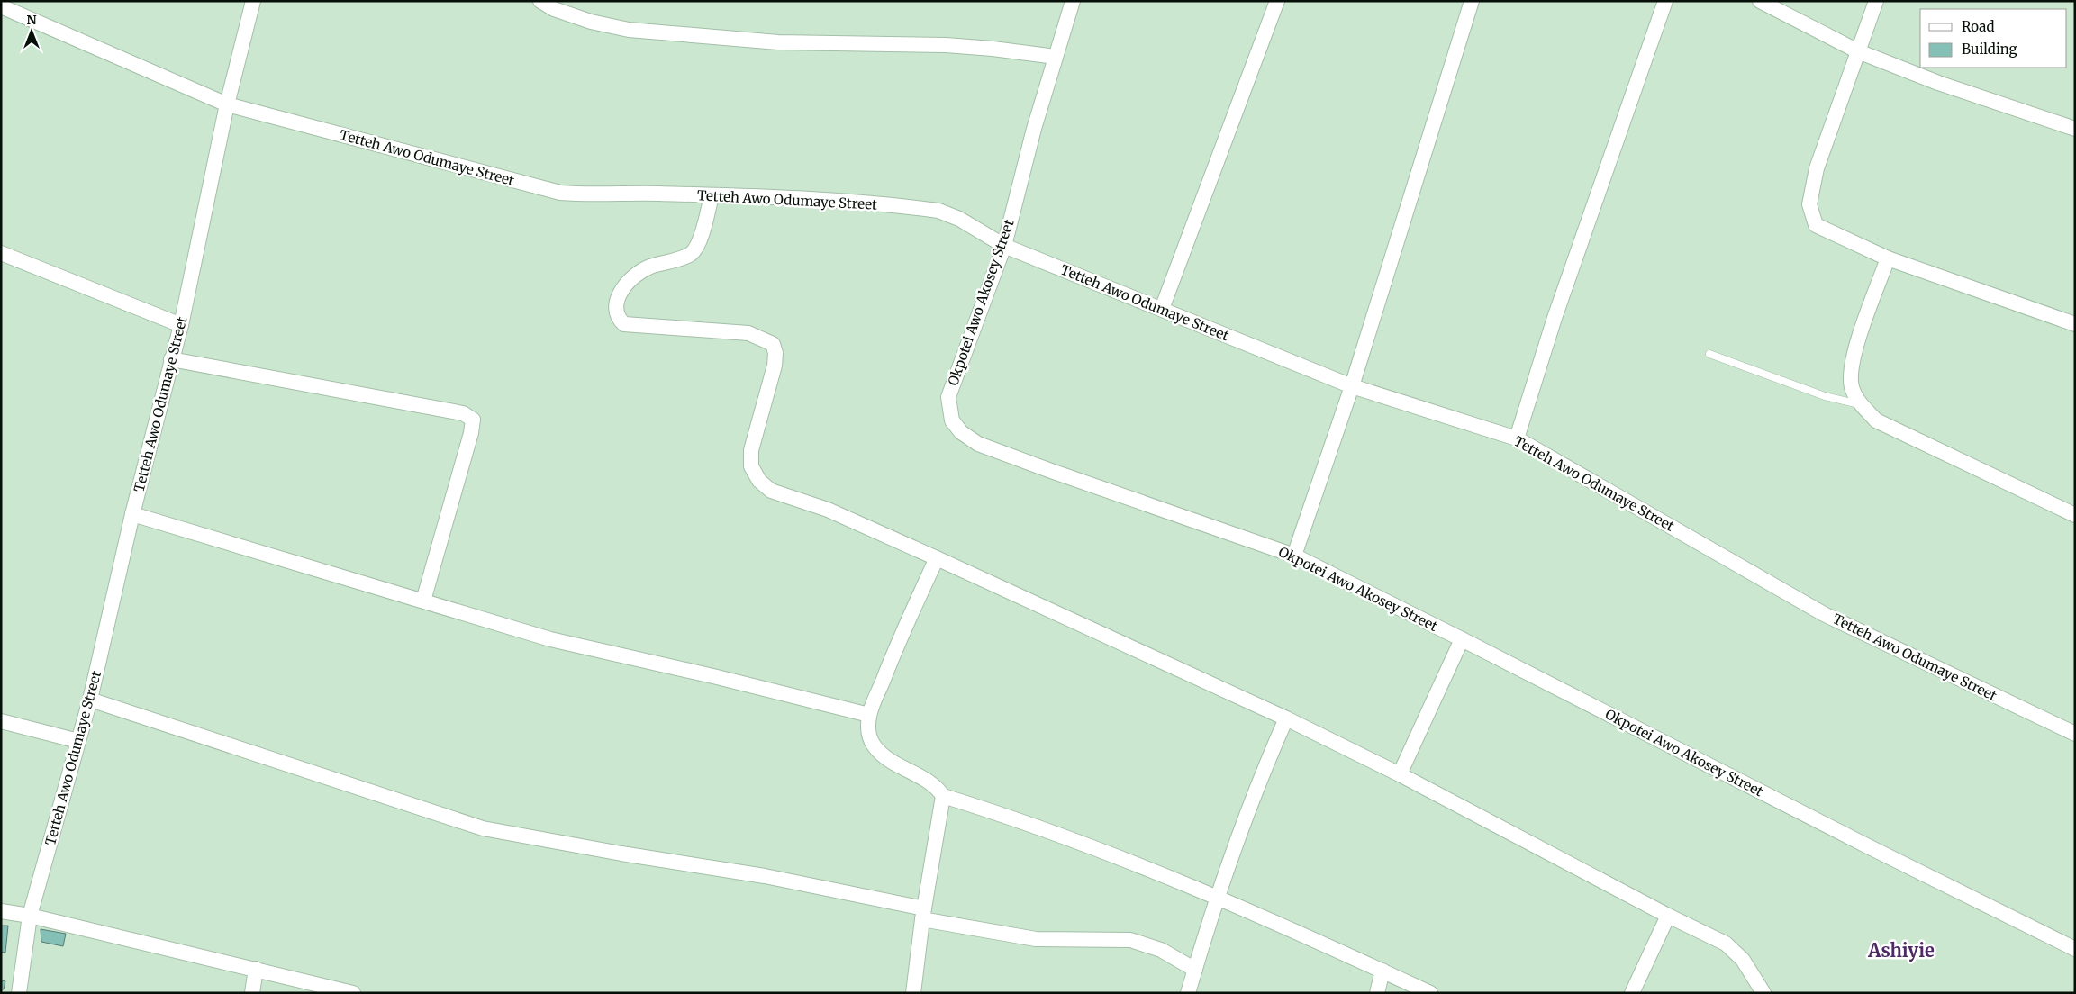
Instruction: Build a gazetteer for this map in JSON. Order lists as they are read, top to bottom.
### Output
{
  "streets": {
    "street": ["Tetteh Awo Odumaye Street", "Okpotei Awo Akosey Street"]
  },
  "crossings": [
    ["Tetteh Awo Odumaye Street", "Okpotei Awo Akosey Street"]
  ],
  "districts": ["Ashiyie"],
  "legend": ["Road", "Building"],
  "north": "top"
}
